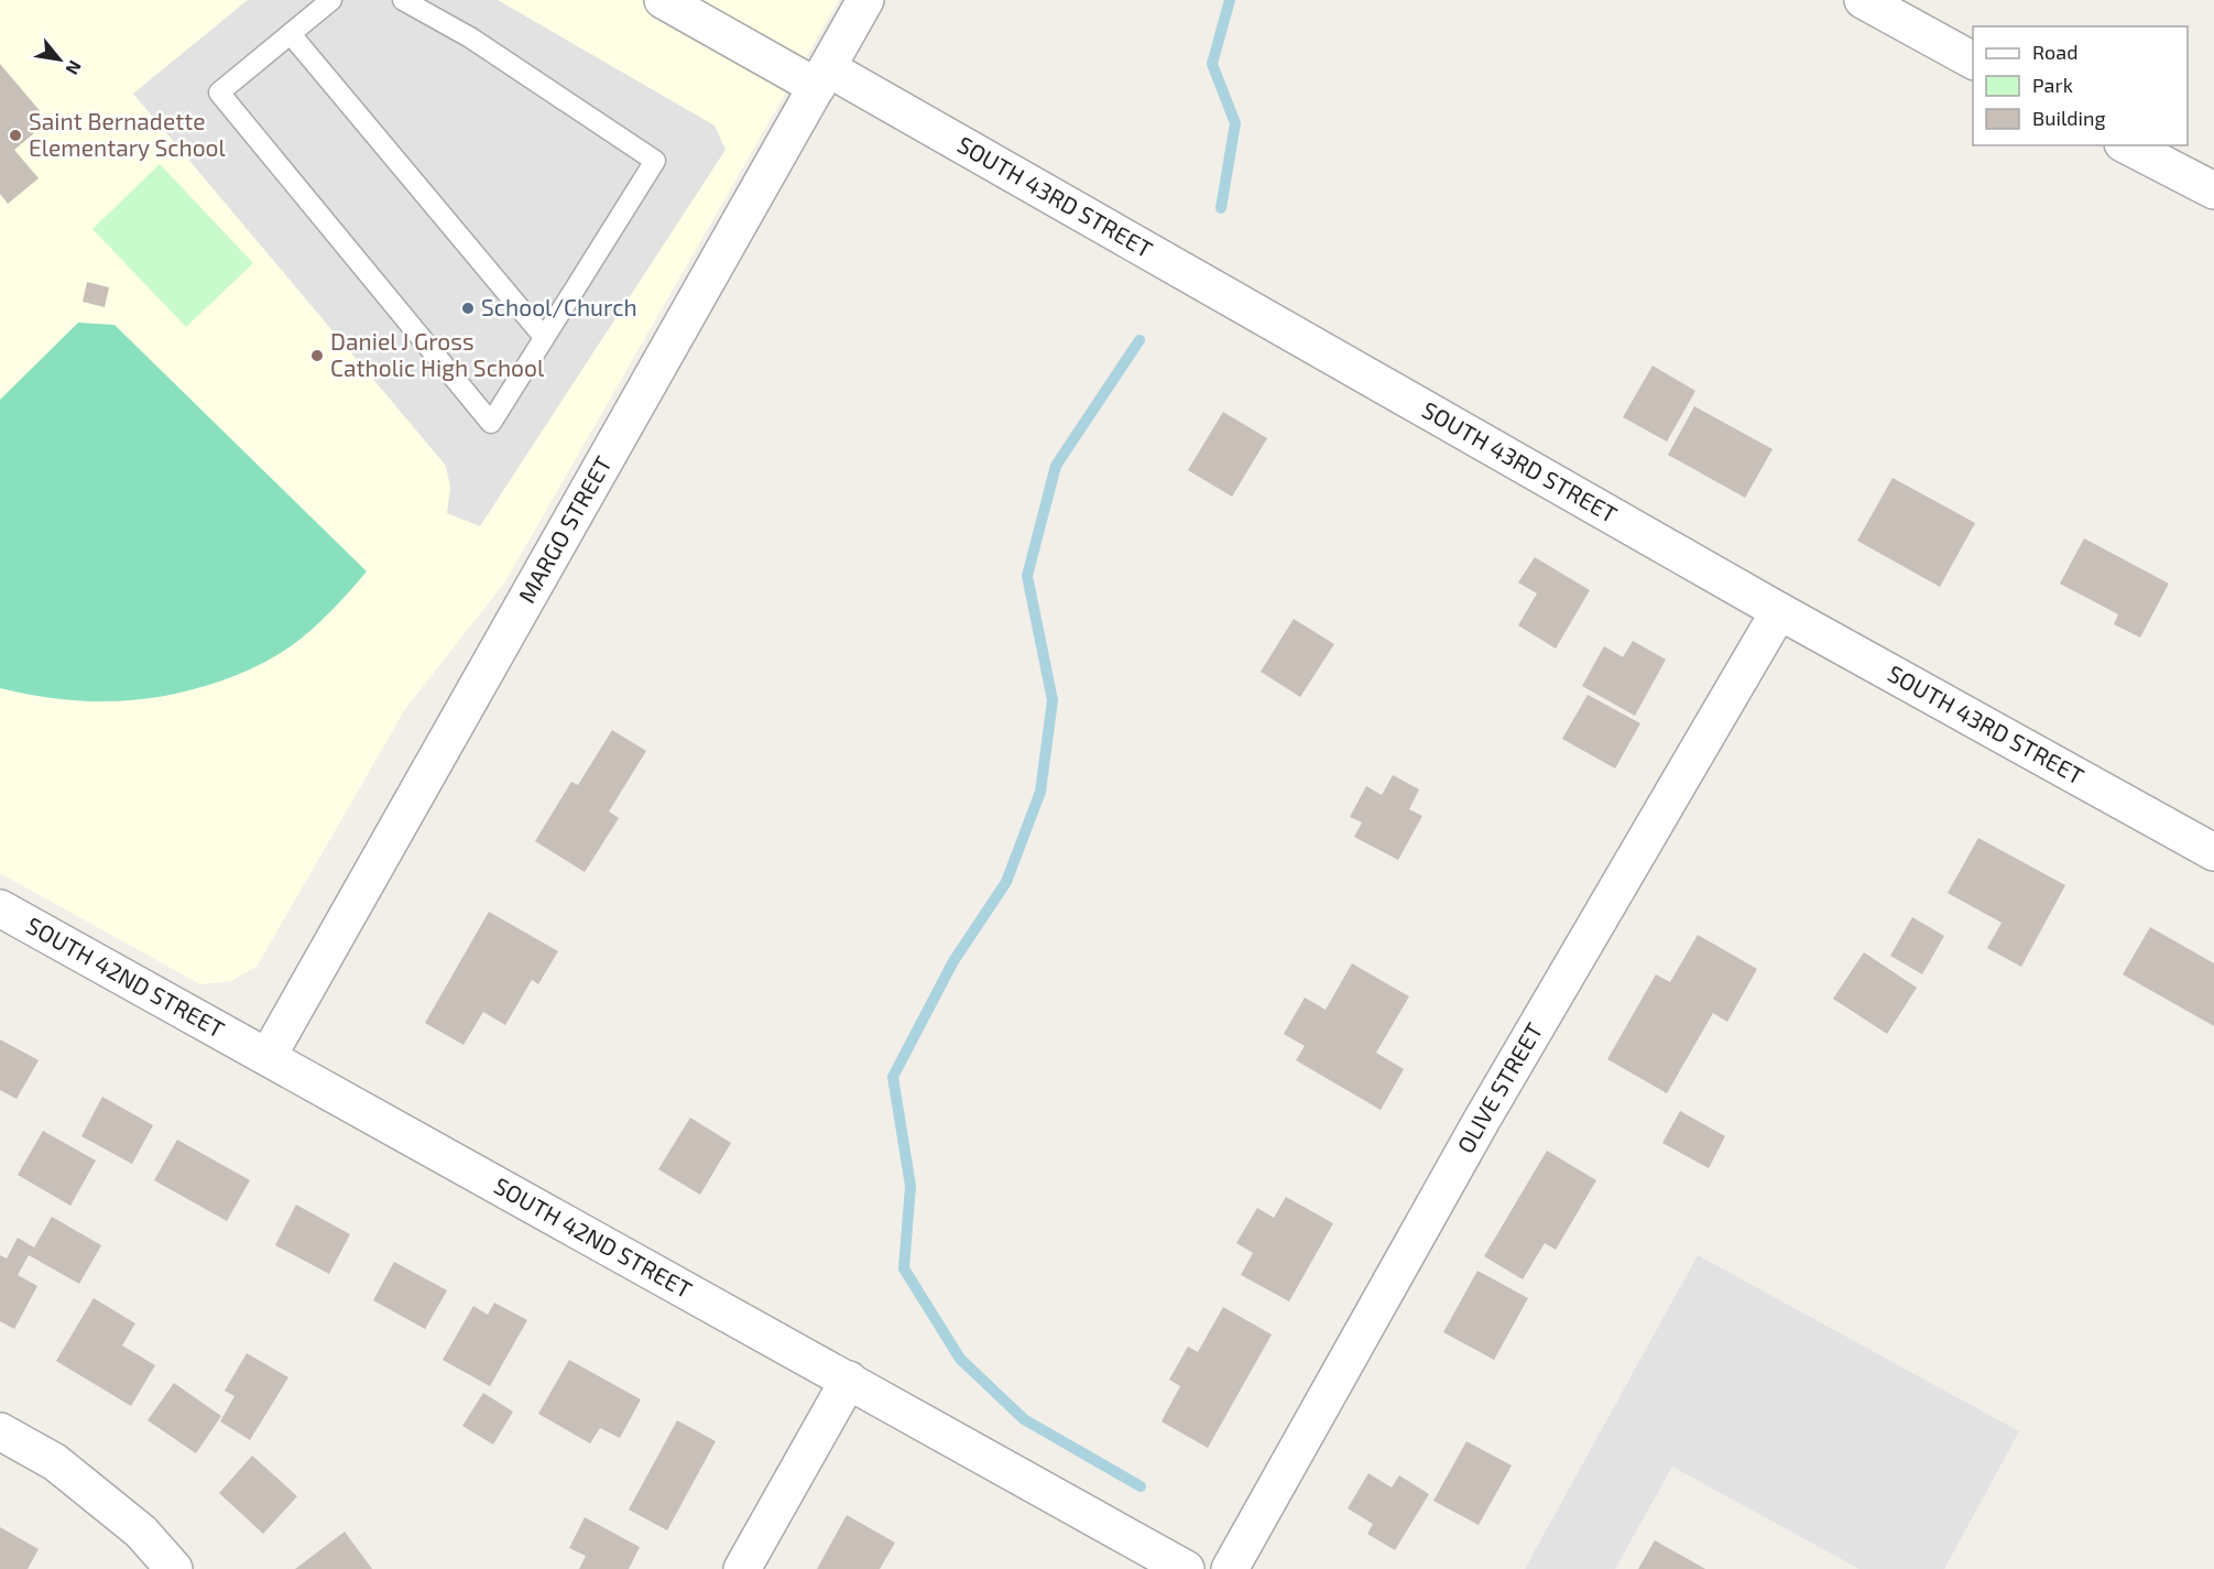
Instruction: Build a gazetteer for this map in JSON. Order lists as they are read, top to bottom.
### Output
{
  "streets": {
    "street": [
      "SOUTH 43RD STREET",
      "MARGO STREET",
      "SOUTH 42ND STREET",
      "OLIVE STREET"
    ]
  },
  "crossings": [
    ["SOUTH 43RD STREET", "MARGO STREET"],
    ["SOUTH 43RD STREET", "OLIVE STREET"],
    ["MARGO STREET", "SOUTH 42ND STREET"]
  ],
  "places": ["Saint Bernadette Elementary School", "School/Church", "Daniel J Gross Catholic High School"],
  "legend": ["Road", "Park", "Building"],
  "north": "bottom right"
}
